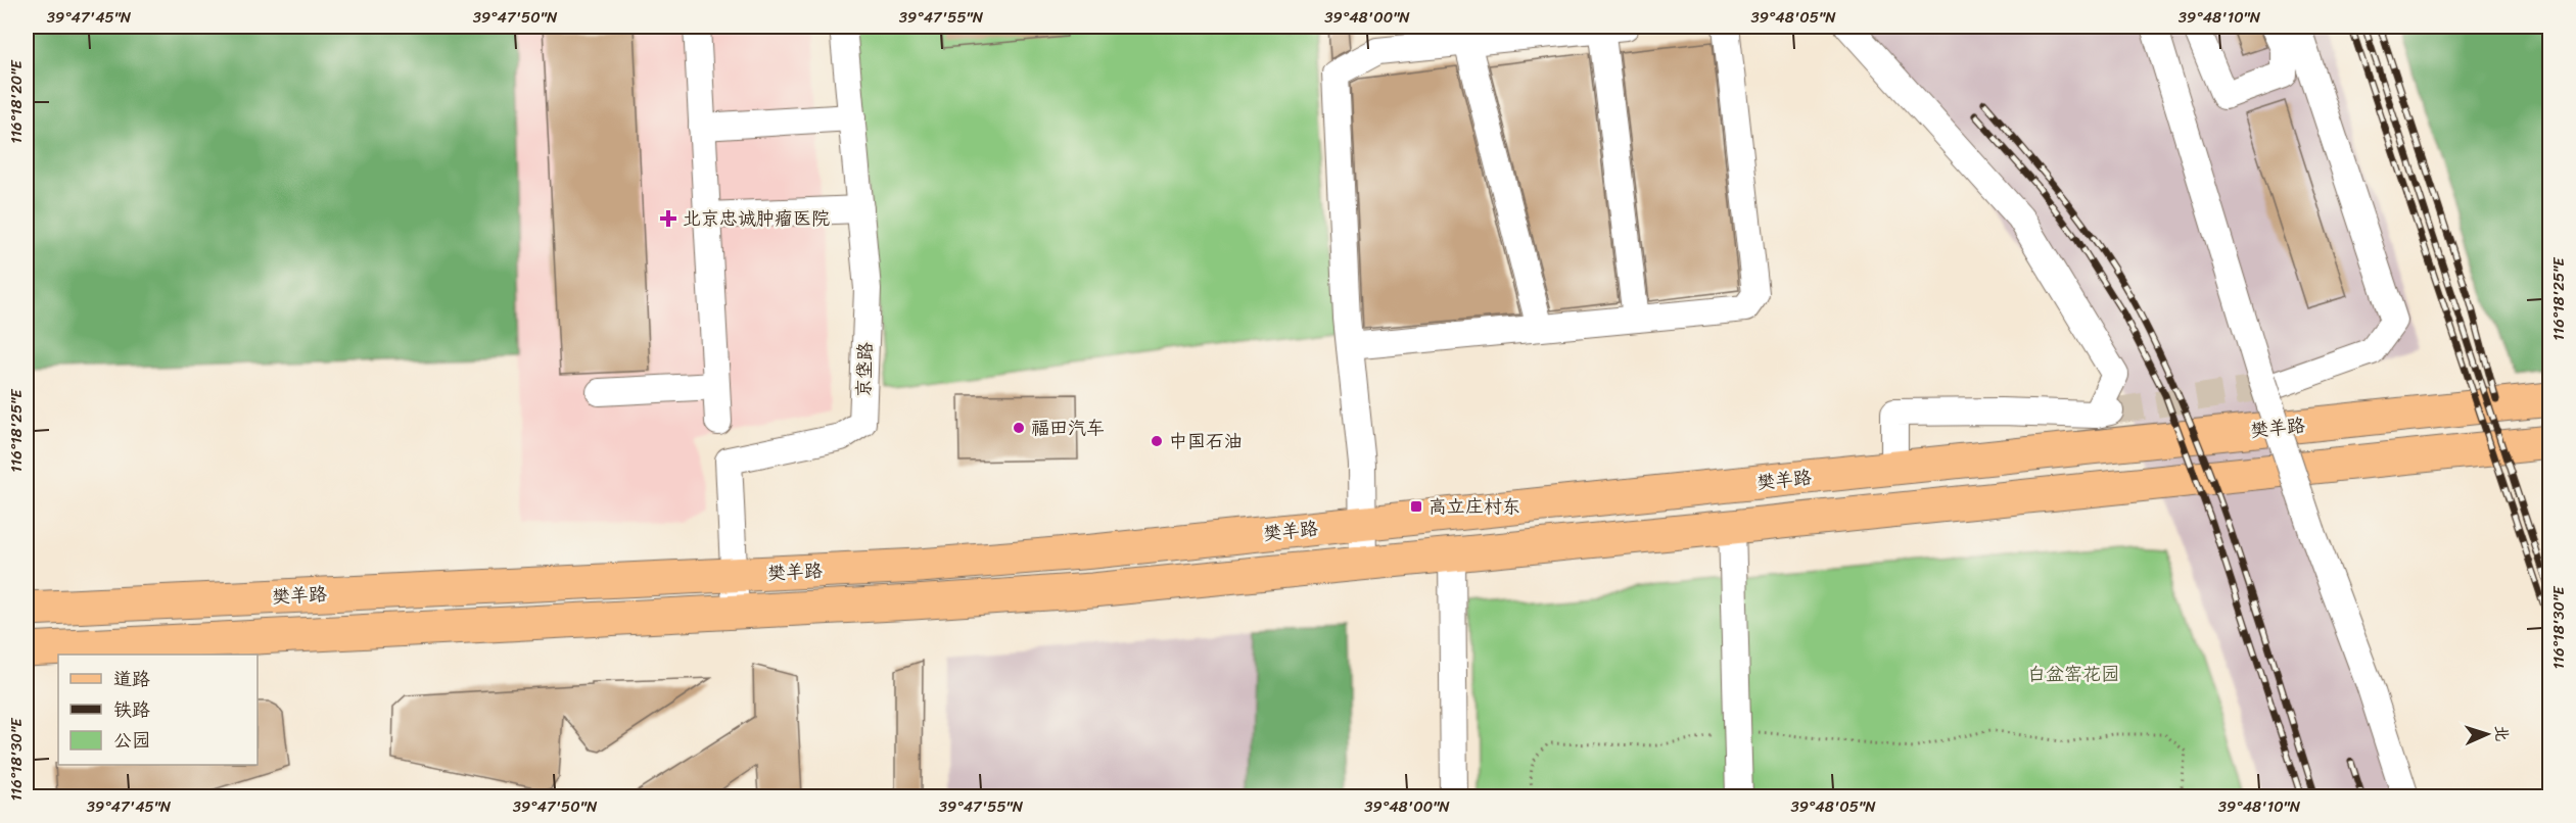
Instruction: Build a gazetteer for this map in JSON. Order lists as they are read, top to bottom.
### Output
{
  "streets": {
    "main road": ["樊羊路"],
    "street": ["京垡路"]
  },
  "crossings": [
    ["京垡路", "樊羊路"]
  ],
  "parks": ["白盆窑花园"],
  "places": {
    "health": ["北京忠诚肿瘤医院"],
    "other": ["福田汽车", "中国石油"],
    "transit": ["高立庄村东"]
  },
  "legend": ["道路", "铁路", "公园"],
  "north": "right",
  "coordinates": [
    "39°47'45\"N",
    "39°47'50\"N",
    "39°47'55\"N",
    "39°48'00\"N",
    "39°48'05\"N",
    "39°48'10\"N",
    "116°18'20\"E",
    "116°18'25\"E",
    "116°18'30\"E"
  ]
}
